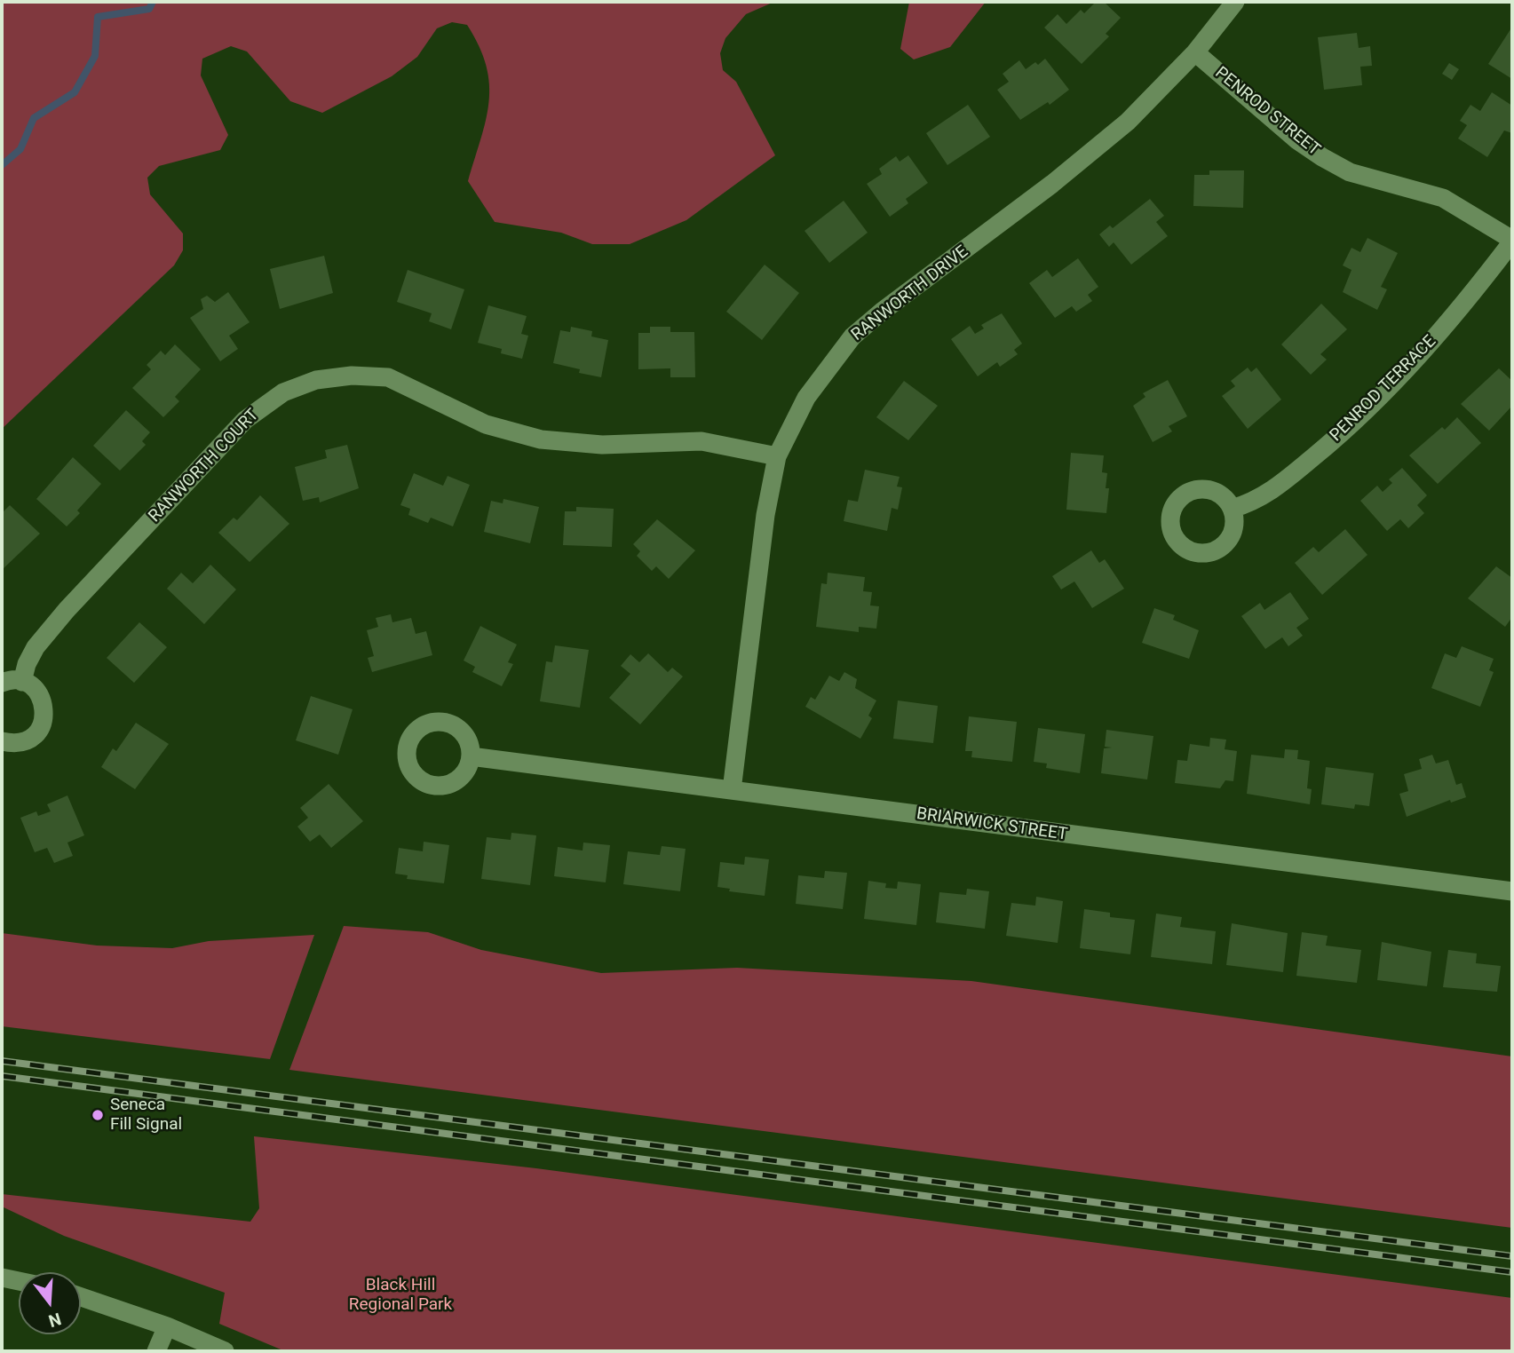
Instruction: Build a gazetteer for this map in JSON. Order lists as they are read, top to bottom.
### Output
{
  "streets": {
    "street": [
      "PENROD STREET",
      "RANWORTH DRIVE",
      "PENROD TERRACE",
      "RANWORTH COURT",
      "BRIARWICK STREET"
    ]
  },
  "crossings": [
    ["PENROD STREET", "RANWORTH DRIVE"],
    ["PENROD STREET", "PENROD TERRACE"],
    ["RANWORTH DRIVE", "RANWORTH COURT"],
    ["RANWORTH DRIVE", "BRIARWICK STREET"]
  ],
  "parks": ["Black Hill Regional Park"],
  "places": ["Seneca Fill Signal"],
  "north": "bottom"
}
